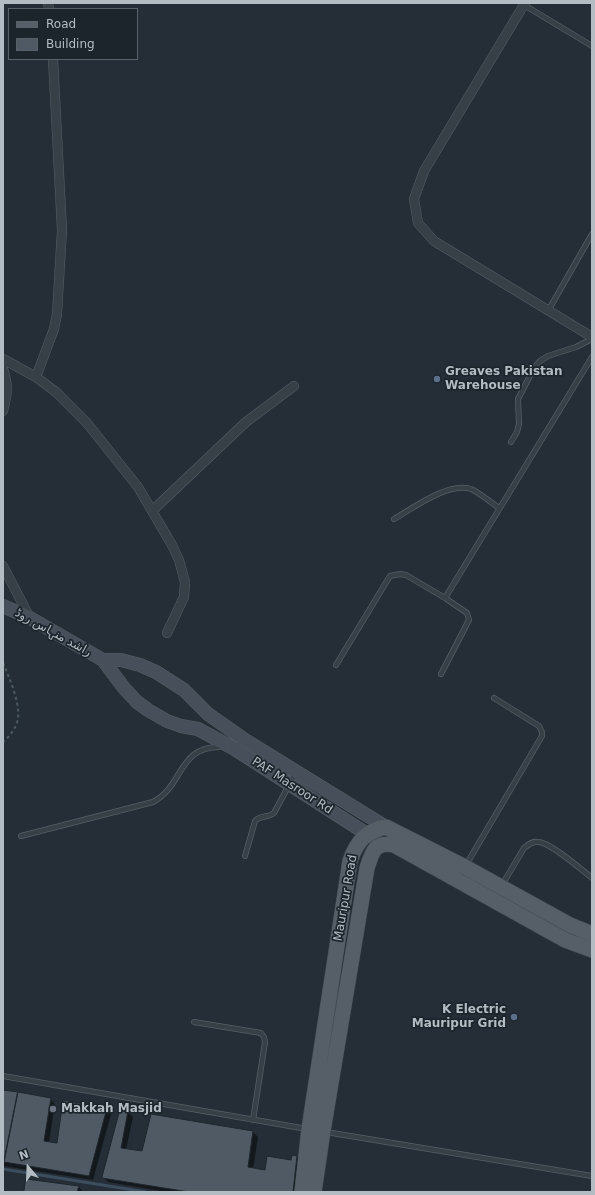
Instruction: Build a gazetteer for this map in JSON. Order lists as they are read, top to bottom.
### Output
{
  "streets": {
    "main road": ["راشد منہاس روڈ", "PAF Masroor Rd", "Mauripur Road"]
  },
  "crossings": [
    ["راشد منہاس روڈ", "PAF Masroor Rd"],
    ["PAF Masroor Rd", "Mauripur Road"]
  ],
  "places": ["Greaves Pakistan Warehouse", "K Electric Mauripur Grid", "Makkah Masjid"],
  "legend": ["Road", "Building"],
  "north": "top"
}
